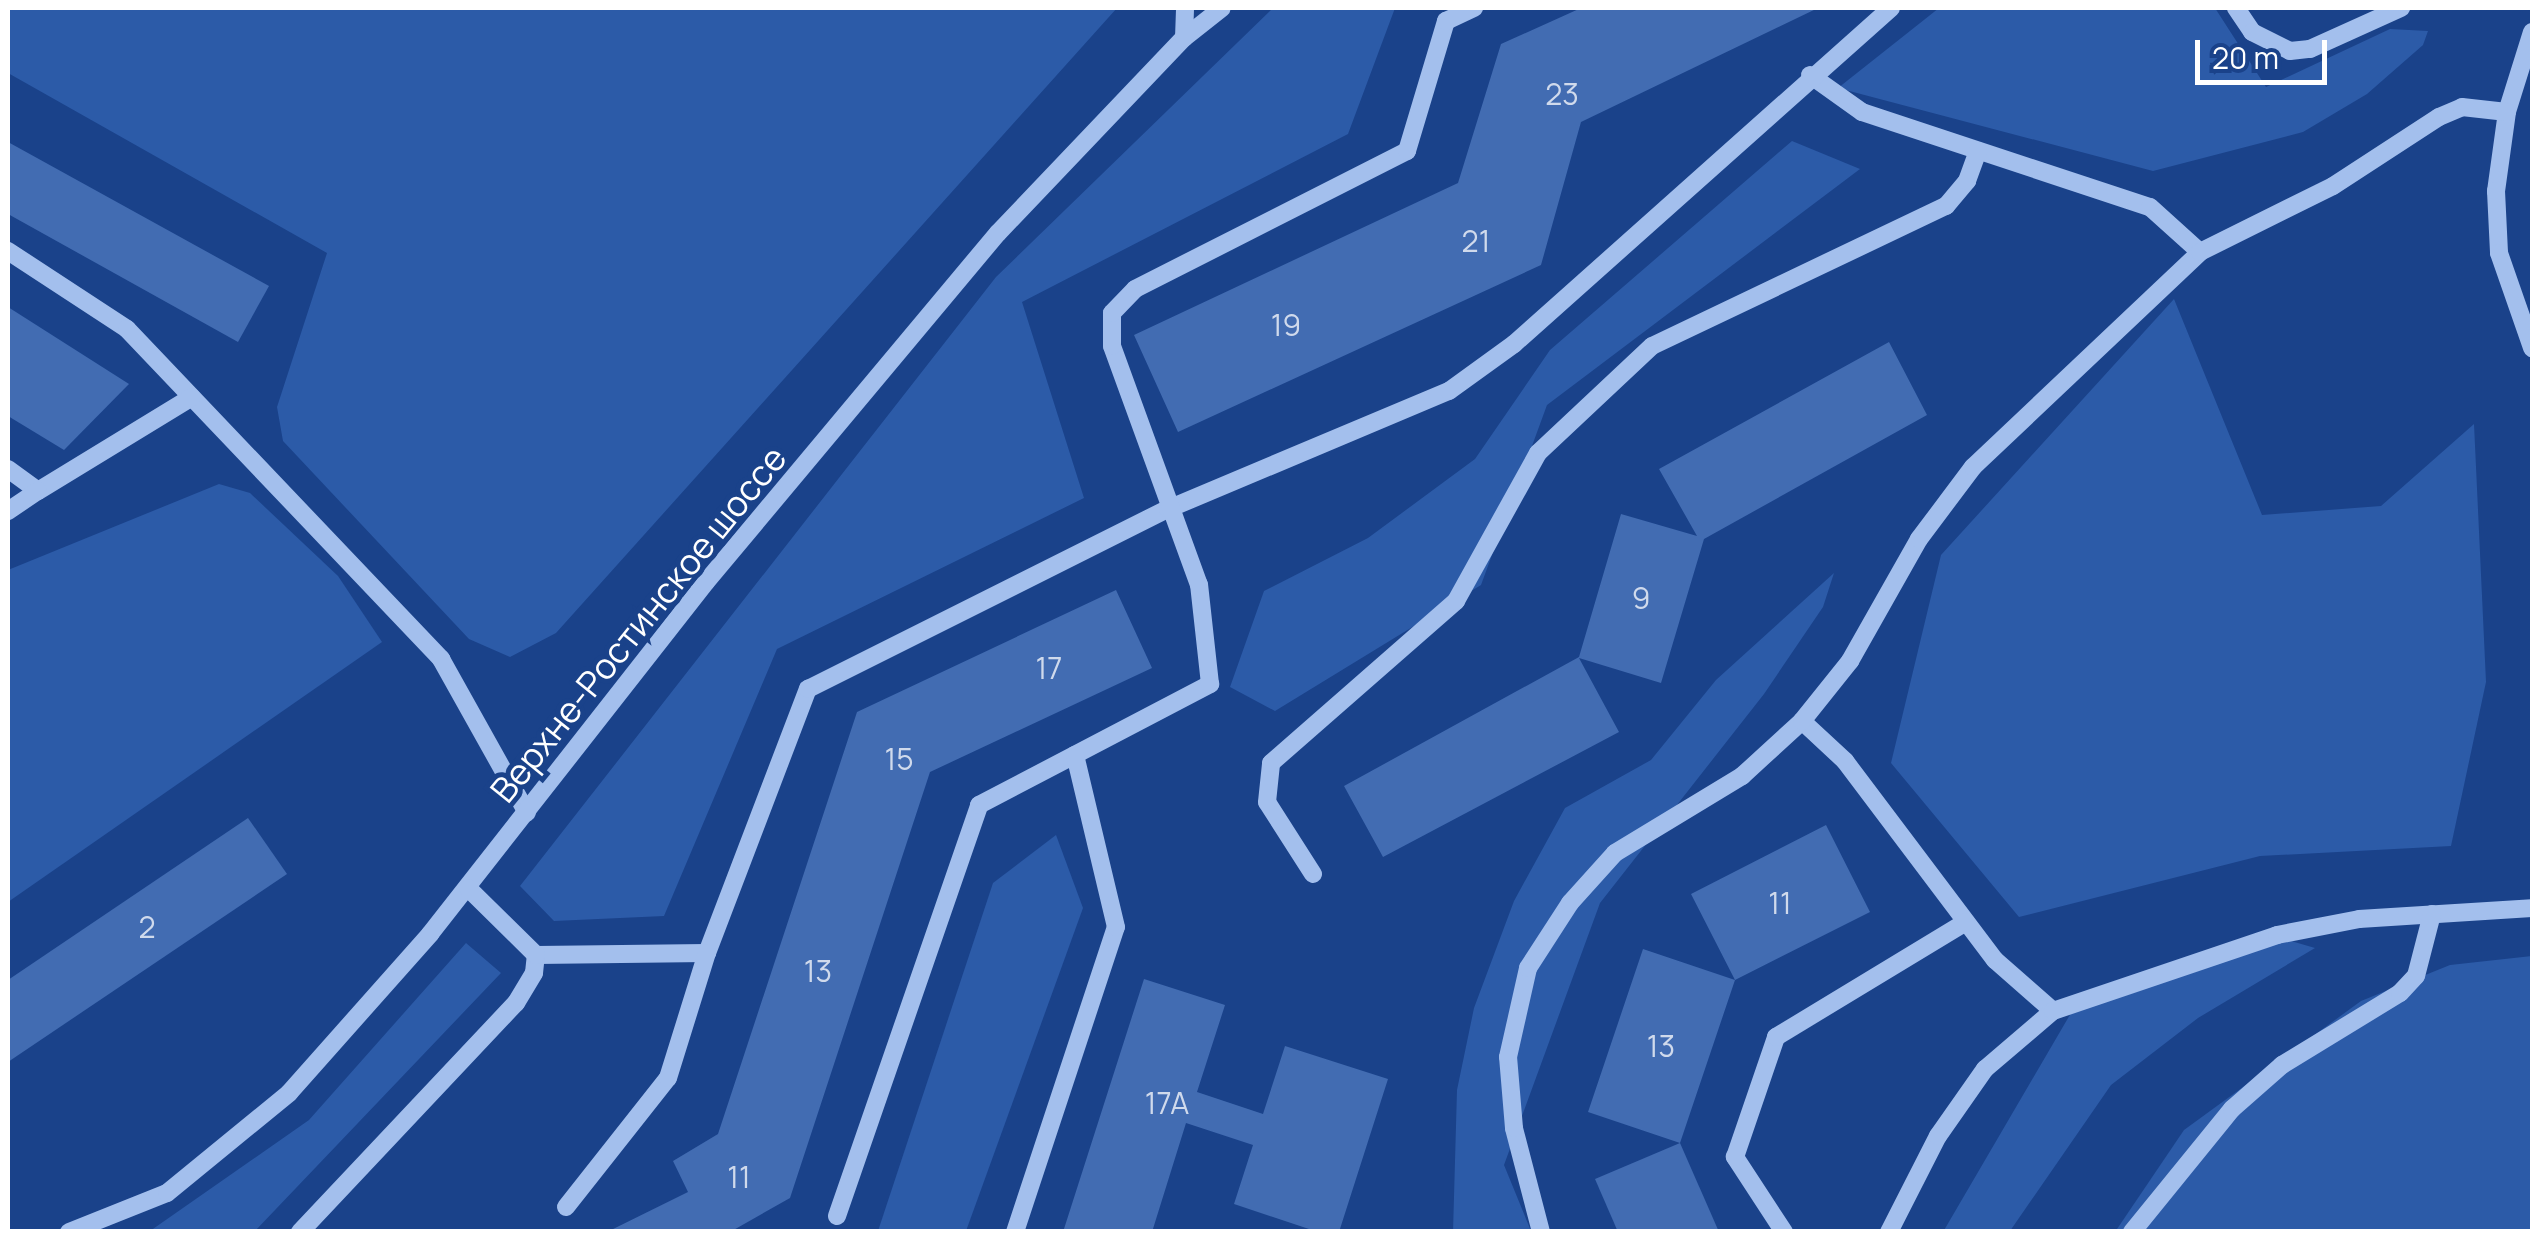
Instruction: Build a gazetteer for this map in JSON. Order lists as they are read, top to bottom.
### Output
{
  "streets": {
    "street": ["Верхне-Ростинское шоссе"]
  },
  "house_numbers": [
    "23",
    "21",
    "19",
    "9",
    "17",
    "15",
    "11",
    "2",
    "13",
    "13",
    "17А",
    "11"
  ],
  "scale_bar": "20 m"
}
